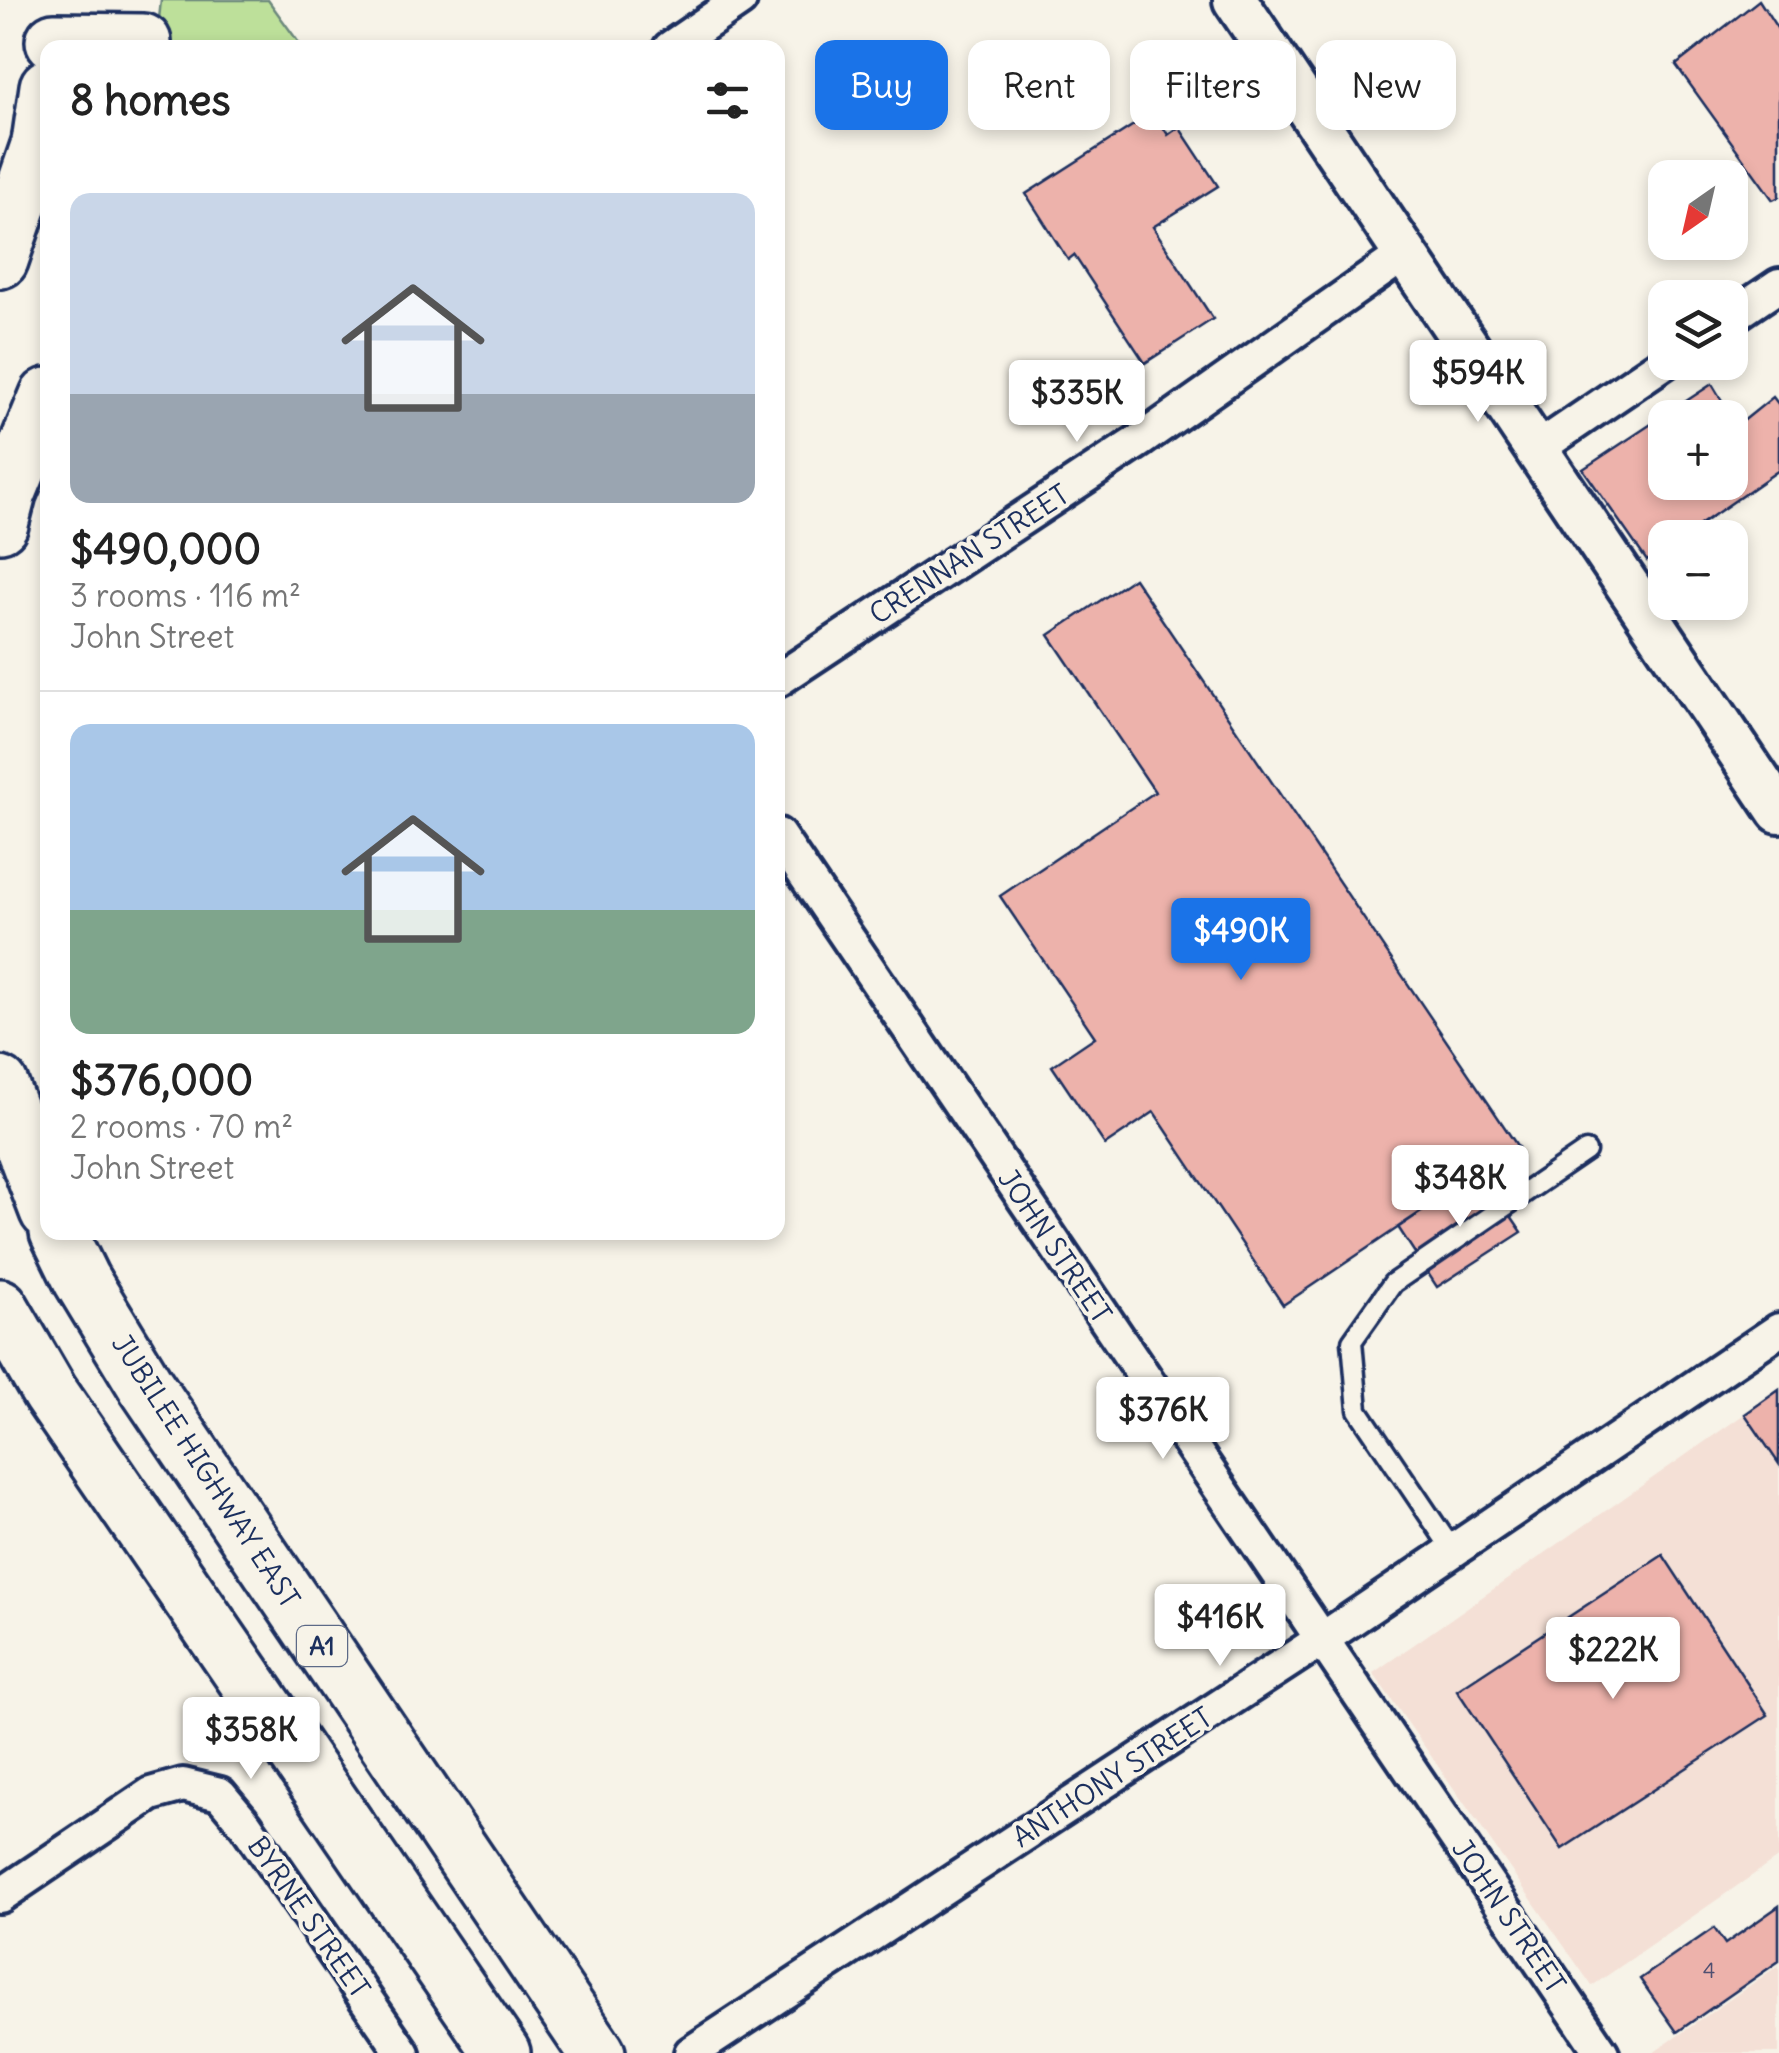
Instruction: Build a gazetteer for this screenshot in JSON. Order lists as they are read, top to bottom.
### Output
{
  "streets": {
    "highway": ["JUBILEE HIGHWAY EAST", "A1"],
    "street": [
      "CRENNAN STREET",
      "JOHN STREET",
      "ANTHONY STREET",
      "BYRNE STREET"
    ]
  },
  "crossings": [
    ["JOHN STREET", "ANTHONY STREET"]
  ],
  "house_numbers": ["4"],
  "north": "bottom left",
  "page": {
    "chip": [
      "Buy",
      "Rent",
      "Filters",
      "New"
    ],
    "heading": "8 homes",
    "map_buttons": ["+", "−"],
    "list": [
      {
        "name": "$490,000",
        "note": "3 rooms · 116 m² · John Street"
      },
      {
        "name": "$376,000",
        "note": "2 rooms · 70 m² · John Street"
      }
    ],
    "price": [
      "$594K",
      "$335K",
      "$490K",
      "$348K",
      "$376K",
      "$416K",
      "$222K",
      "$358K"
    ]
  }
}
